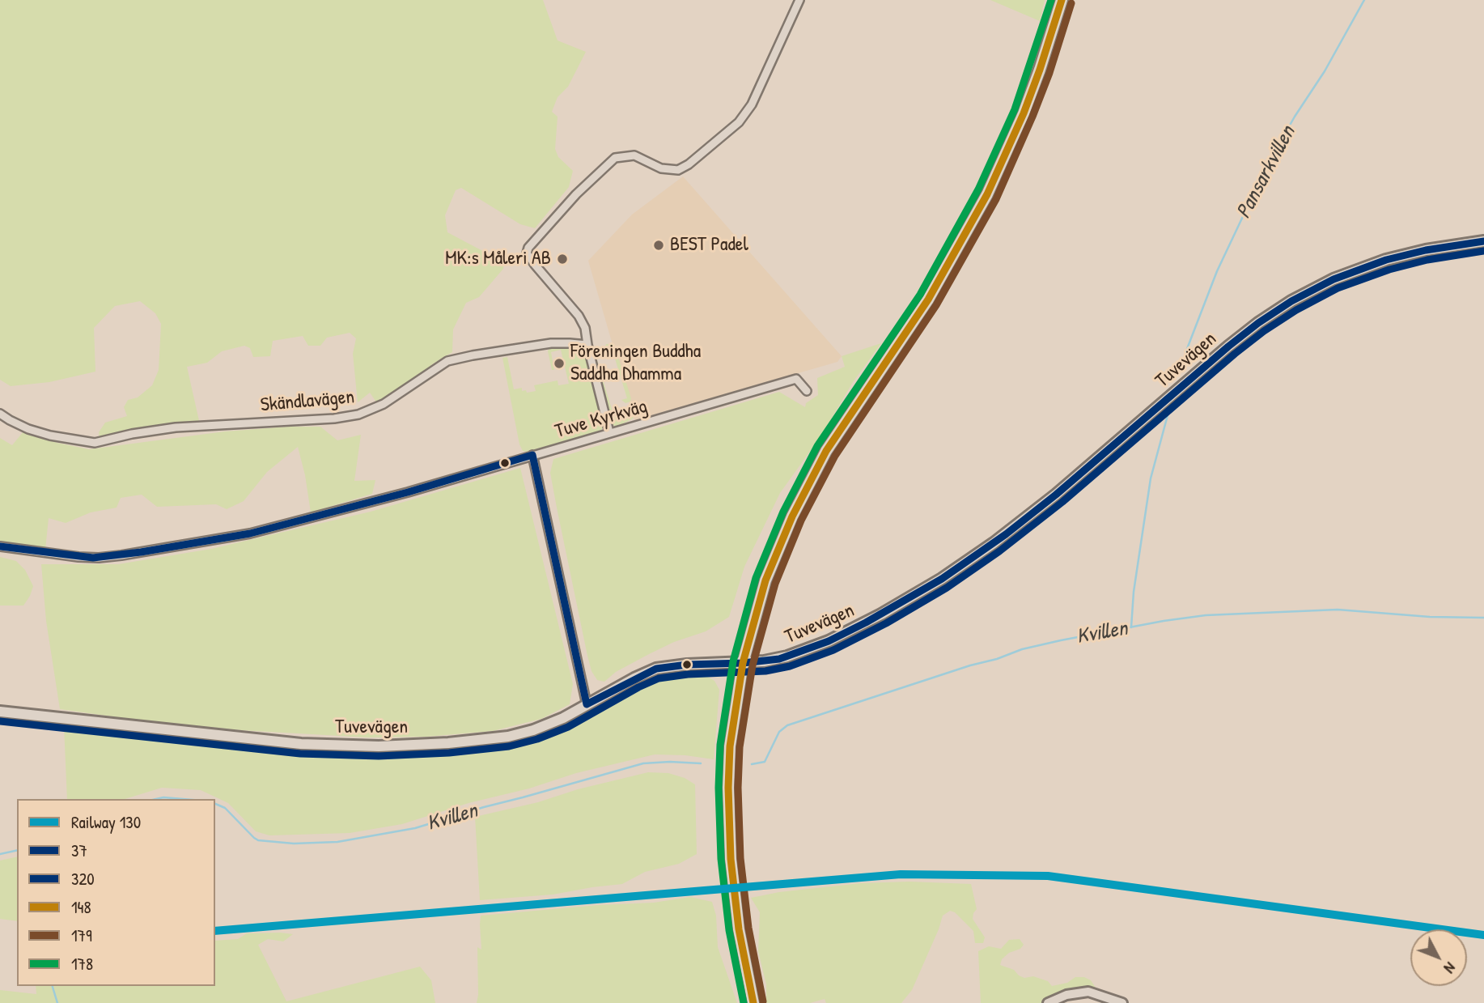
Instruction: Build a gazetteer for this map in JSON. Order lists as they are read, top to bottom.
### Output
{
  "streets": {
    "main road": ["Tuvevägen"],
    "street": ["Skändlavägen", "Tuve Kyrkväg"]
  },
  "water": ["Pansarkvillen", "Kvillen"],
  "places": ["BEST Padel", "MK:s Måleri AB", "Föreningen Buddha Saddha Dhamma"],
  "lines": [
    "transit line 148",
    "transit line 178",
    "transit line 179",
    "transit line 37",
    "transit line 320",
    "rail line 130"
  ],
  "legend": [
    "Railway 130",
    "37",
    "320",
    "148",
    "179",
    "178"
  ],
  "north": "bottom right"
}
